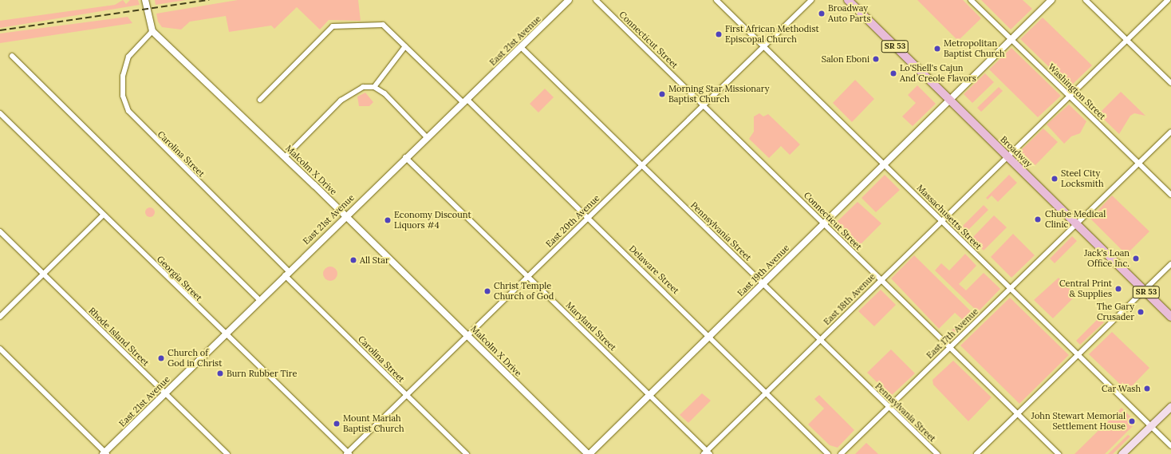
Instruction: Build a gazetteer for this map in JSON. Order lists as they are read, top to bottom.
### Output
{
  "streets": {
    "main road": ["SR 53", "Broadway"],
    "street": [
      "Connecticut Street",
      "East 21st Avenue",
      "Washington Street",
      "Carolina Street",
      "Malcolm X Drive",
      "Massachusetts Street",
      "East 20th Avenue",
      "Pennsylvania Street",
      "Delaware Street",
      "East 19th Avenue",
      "Georgia Street",
      "East 18th Avenue",
      "Maryland Street",
      "East 17th Avenue",
      "Rhode Island Street"
    ]
  },
  "crossings": [
    ["Connecticut Street", "East 20th Avenue"],
    ["Connecticut Street", "East 19th Avenue"],
    ["Connecticut Street", "East 18th Avenue"],
    ["Connecticut Street", "East 17th Avenue"],
    ["East 21st Avenue", "Carolina Street"],
    ["East 21st Avenue", "Malcolm X Drive"],
    ["East 21st Avenue", "Pennsylvania Street"],
    ["East 21st Avenue", "Delaware Street"],
    ["East 21st Avenue", "Georgia Street"],
    ["East 21st Avenue", "Maryland Street"],
    ["East 21st Avenue", "Rhode Island Street"],
    ["Washington Street", "East 19th Avenue"],
    ["Washington Street", "East 18th Avenue"],
    ["Washington Street", "East 17th Avenue"],
    ["Broadway", "East 19th Avenue"],
    ["Broadway", "East 18th Avenue"],
    ["Broadway", "East 17th Avenue"],
    ["Carolina Street", "Malcolm X Drive"],
    ["Carolina Street", "East 20th Avenue"],
    ["Malcolm X Drive", "East 20th Avenue"],
    ["Malcolm X Drive", "East 19th Avenue"],
    ["Massachusetts Street", "East 20th Avenue"],
    ["Massachusetts Street", "East 19th Avenue"],
    ["Massachusetts Street", "East 18th Avenue"],
    ["Massachusetts Street", "East 17th Avenue"],
    ["East 20th Avenue", "Pennsylvania Street"],
    ["East 20th Avenue", "Delaware Street"],
    ["East 20th Avenue", "Georgia Street"],
    ["East 20th Avenue", "Maryland Street"],
    ["Pennsylvania Street", "East 19th Avenue"],
    ["Pennsylvania Street", "East 18th Avenue"],
    ["Pennsylvania Street", "East 17th Avenue"],
    ["Delaware Street", "East 19th Avenue"],
    ["Delaware Street", "East 18th Avenue"],
    ["East 19th Avenue", "Maryland Street"],
    ["East 18th Avenue", "Maryland Street"]
  ],
  "places": [
    "Broadway Auto Parts",
    "First African Methodist Episcopal Church",
    "Metropolitan Baptist Church",
    "Salon Eboni",
    "Lo'Shell's Cajun And Creole Flavors",
    "Morning Star Missionary Baptist Church",
    "Steel City Locksmith",
    "Chube Medical Clinic",
    "Economy Discount Liquors #4",
    "Jack's Loan Office Inc.",
    "All Star",
    "Central Print & Supplies",
    "Christ Temple Church of God",
    "The Gary Crusader",
    "Church of God in Christ",
    "Burn Rubber Tire",
    "Car Wash",
    "John Stewart Memorial Settlement House",
    "Mount Mariah Baptist Church"
  ]
}
